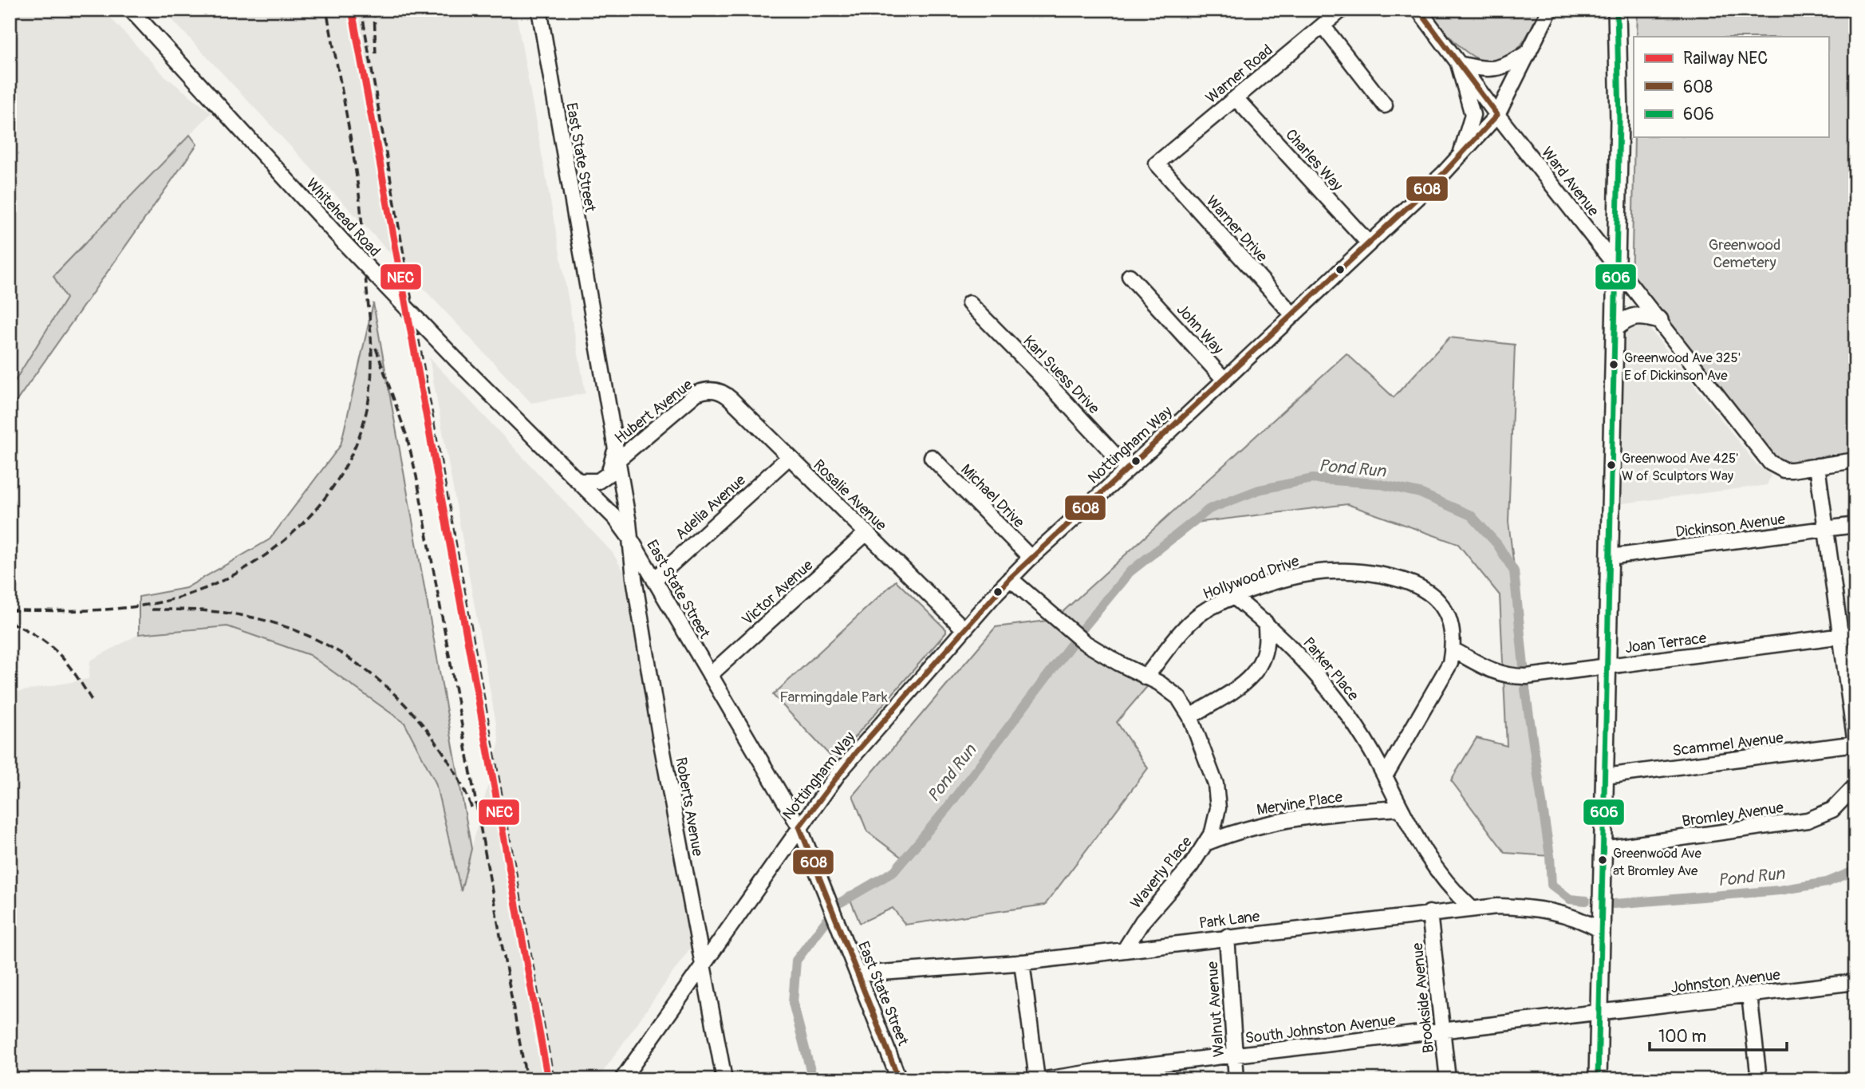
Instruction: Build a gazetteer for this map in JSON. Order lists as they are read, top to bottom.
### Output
{
  "streets": {
    "street": [
      "Warner Road",
      "East State Street",
      "Charles Way",
      "Ward Avenue",
      "Whitehead Road",
      "Warner Drive",
      "John Way",
      "Karl Suess Drive",
      "Hubert Avenue",
      "Nottingham Way",
      "Rosalie Avenue",
      "Michael Drive",
      "Adelia Avenue",
      "Dickinson Avenue",
      "Hollywood Drive",
      "Victor Avenue",
      "Joan Terrace",
      "Parker Place",
      "Scammel Avenue",
      "Mervine Place",
      "Roberts Avenue",
      "Bromley Avenue",
      "Waverly Place",
      "Park Lane",
      "Johnston Avenue",
      "Brookside Avenue",
      "Walnut Avenue",
      "South Johnston Avenue"
    ]
  },
  "crossings": [
    ["Warner Road", "Charles Way"],
    ["Warner Road", "Warner Drive"],
    ["East State Street", "Whitehead Road"],
    ["East State Street", "Hubert Avenue"],
    ["East State Street", "Nottingham Way"],
    ["East State Street", "Adelia Avenue"],
    ["East State Street", "Victor Avenue"],
    ["East State Street", "Roberts Avenue"],
    ["East State Street", "Park Lane"],
    ["Charles Way", "Nottingham Way"],
    ["Ward Avenue", "Nottingham Way"],
    ["Whitehead Road", "Roberts Avenue"],
    ["Warner Drive", "Nottingham Way"],
    ["John Way", "Nottingham Way"],
    ["Karl Suess Drive", "Nottingham Way"],
    ["Hubert Avenue", "Rosalie Avenue"],
    ["Nottingham Way", "Rosalie Avenue"],
    ["Nottingham Way", "Michael Drive"],
    ["Nottingham Way", "Roberts Avenue"],
    ["Rosalie Avenue", "Adelia Avenue"],
    ["Rosalie Avenue", "Victor Avenue"],
    ["Hollywood Drive", "Joan Terrace"],
    ["Hollywood Drive", "Parker Place"],
    ["Hollywood Drive", "Waverly Place"],
    ["Mervine Place", "Waverly Place"],
    ["Waverly Place", "Park Lane"],
    ["Park Lane", "Brookside Avenue"],
    ["Park Lane", "Walnut Avenue"],
    ["Johnston Avenue", "South Johnston Avenue"],
    ["Brookside Avenue", "South Johnston Avenue"],
    ["Walnut Avenue", "South Johnston Avenue"]
  ],
  "water": ["Pond Run"],
  "parks": ["Greenwood Cemetery", "Farmingdale Park"],
  "places": ["Greenwood Ave 325' E of Dickinson Ave", "Greenwood Ave 425' W of Sculptors Way", "Greenwood Ave at Bromley Ave"],
  "lines": ["rail line NEC", "transit line 608", "transit line 606"],
  "legend": ["Railway NEC", "608", "606"],
  "scale_bar": "100 m"
}
